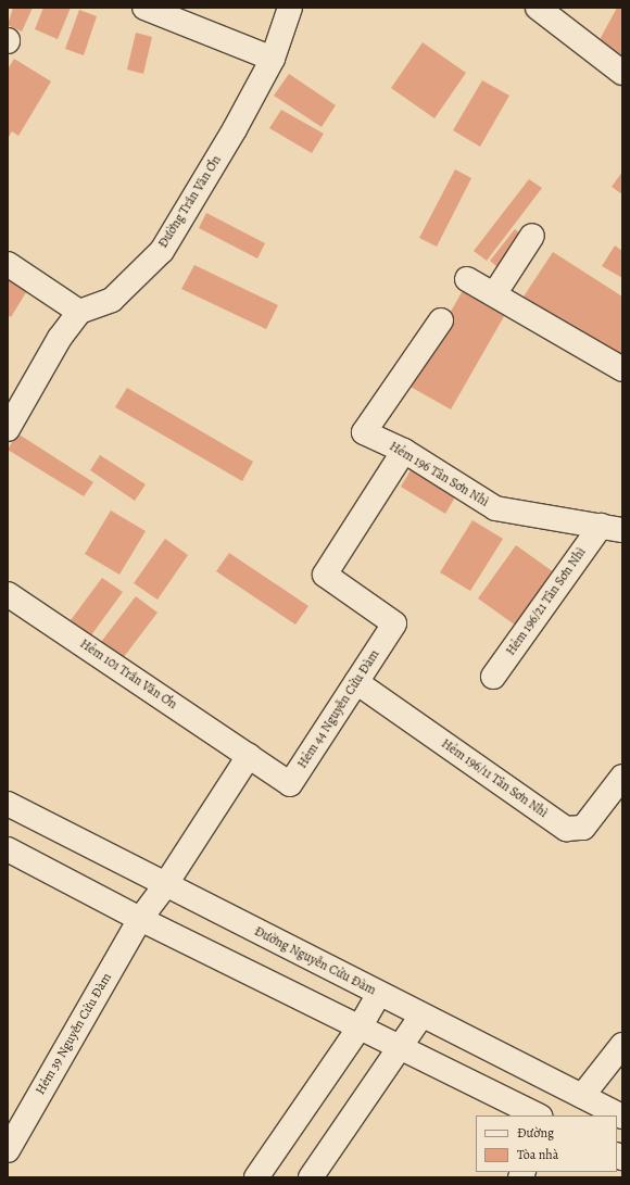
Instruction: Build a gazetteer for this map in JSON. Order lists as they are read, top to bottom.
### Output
{
  "streets": {
    "street": [
      "Đường Trần Văn Ơn",
      "Hẻm 196 Tân Sơn Nhì",
      "Hẻm 196/21 Tân Sơn Nhì",
      "Hẻm 101 Trần Văn Ơn",
      "Hẻm 44 Nguyễn Cửu Đàm",
      "Hẻm 196/11 Tân Sơn Nhì",
      "Đường Nguyễn Cửu Đàm",
      "Hẻm 39 Nguyễn Cửu Đàm"
    ]
  },
  "crossings": [
    ["Hẻm 196 Tân Sơn Nhì", "Hẻm 196/21 Tân Sơn Nhì"],
    ["Hẻm 196 Tân Sơn Nhì", "Hẻm 44 Nguyễn Cửu Đàm"],
    ["Hẻm 101 Trần Văn Ơn", "Hẻm 44 Nguyễn Cửu Đàm"],
    ["Hẻm 44 Nguyễn Cửu Đàm", "Hẻm 196/11 Tân Sơn Nhì"]
  ],
  "legend": ["Đường", "Tòa nhà"]
}
